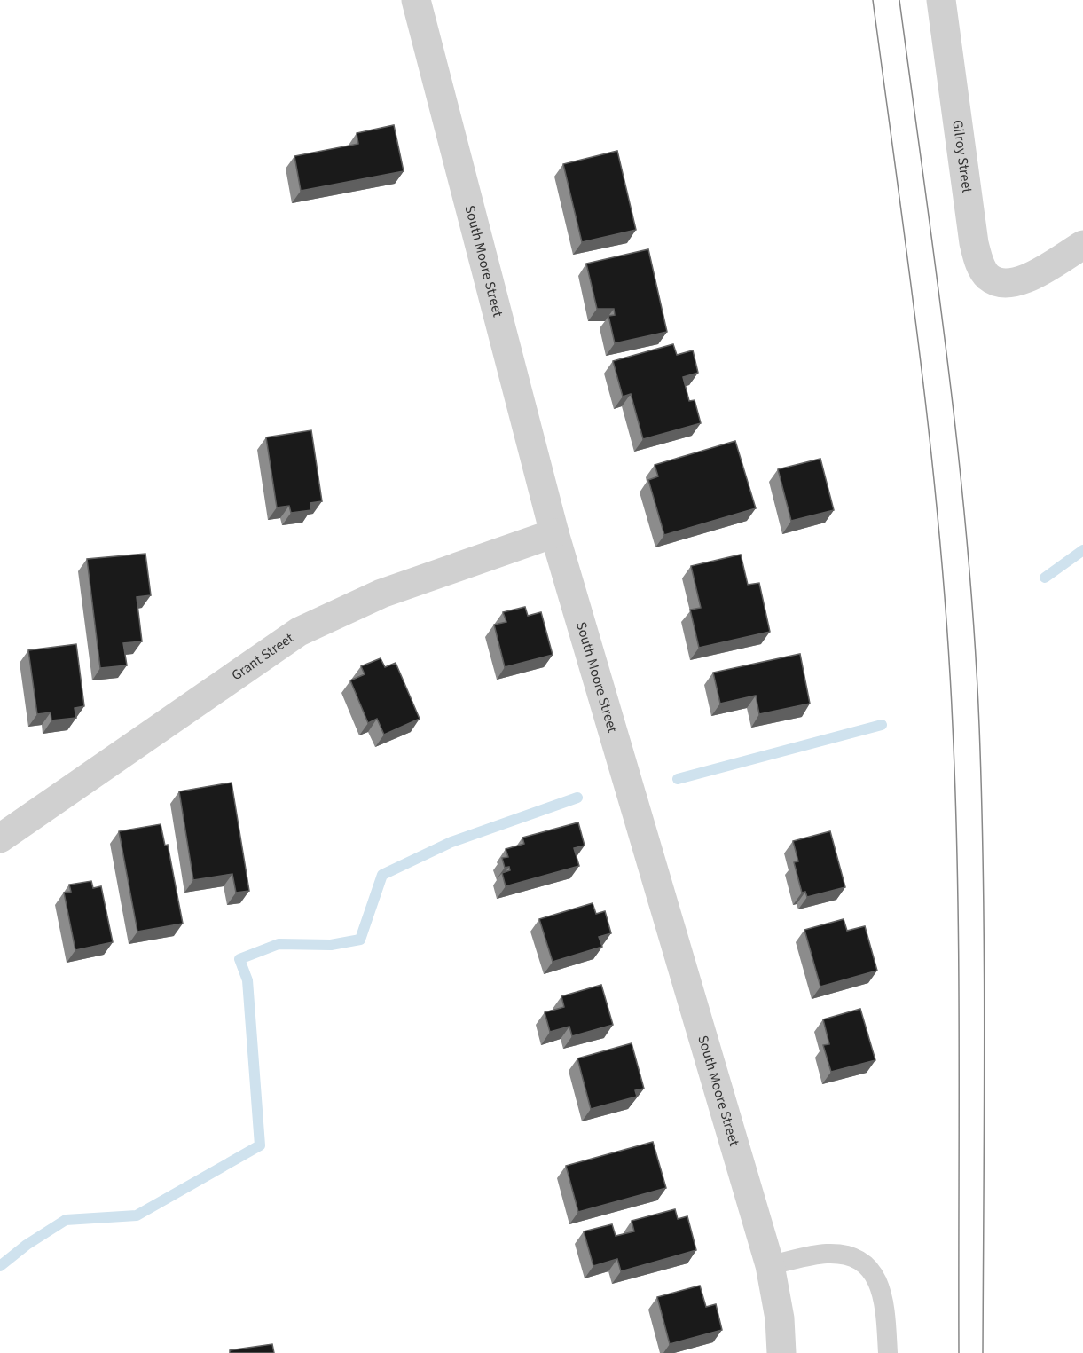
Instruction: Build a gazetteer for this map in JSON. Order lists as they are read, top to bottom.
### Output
{
  "streets": {
    "street": ["Gilroy Street", "South Moore Street", "Grant Street"]
  },
  "crossings": [
    ["South Moore Street", "Grant Street"]
  ]
}
